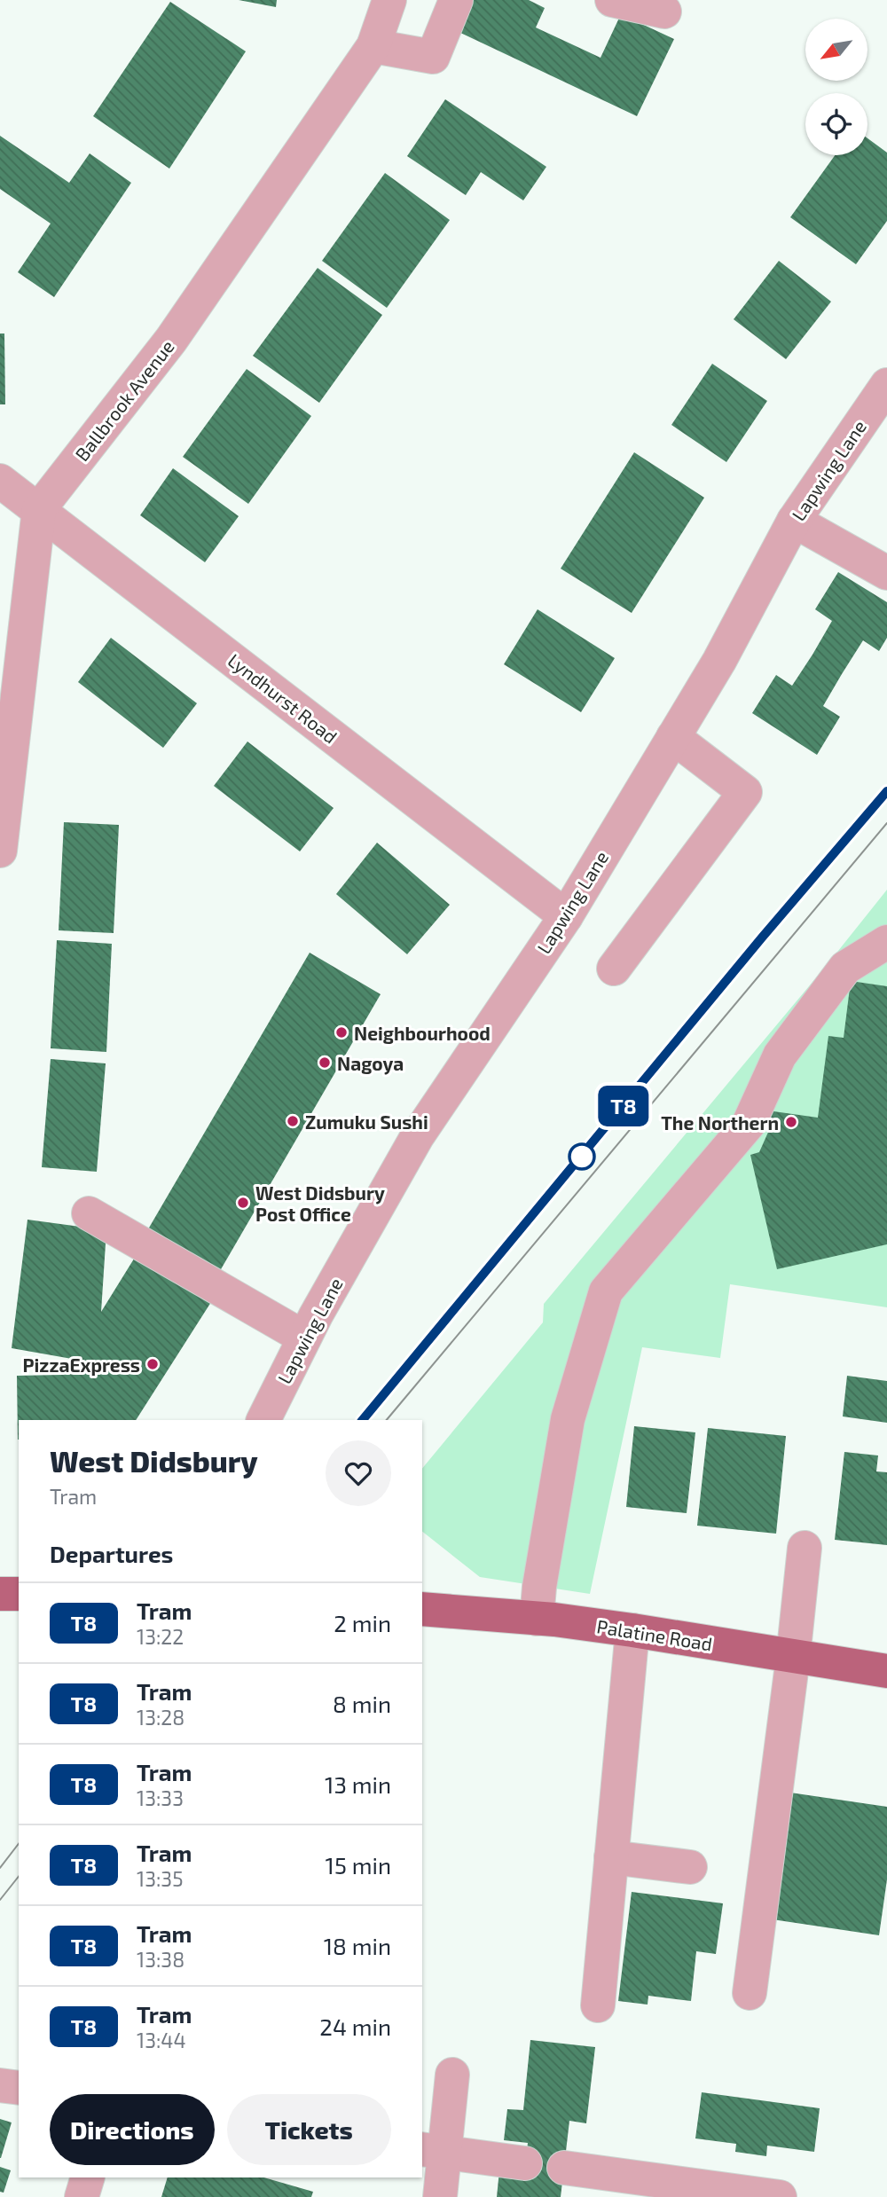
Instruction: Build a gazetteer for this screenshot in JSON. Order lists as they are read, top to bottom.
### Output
{
  "streets": {
    "main road": ["Palatine Road"],
    "street": ["Ballbrook Avenue", "Lapwing Lane", "Lyndhurst Road"]
  },
  "crossings": [
    ["Ballbrook Avenue", "Lyndhurst Road"],
    ["Lapwing Lane", "Lyndhurst Road"]
  ],
  "places": [
    "Neighbourhood",
    "Nagoya",
    "Zumuku Sushi",
    "The Northern",
    "West Didsbury Post Office",
    "PizzaExpress"
  ],
  "lines": ["tram line T8"],
  "north": "bottom left",
  "page": {
    "on_map": "T8",
    "heading": [
      ["West Didsbury", "Tram"],
      "Departures"
    ],
    "list": [
      {
        "mark": "T8",
        "name": "Tram",
        "note": "13:22",
        "value": "2 min"
      },
      {
        "mark": "T8",
        "name": "Tram",
        "note": "13:28",
        "value": "8 min"
      },
      {
        "mark": "T8",
        "name": "Tram",
        "note": "13:33",
        "value": "13 min"
      },
      {
        "mark": "T8",
        "name": "Tram",
        "note": "13:35",
        "value": "15 min"
      },
      {
        "mark": "T8",
        "name": "Tram",
        "note": "13:38",
        "value": "18 min"
      },
      {
        "mark": "T8",
        "name": "Tram",
        "note": "13:44",
        "value": "24 min"
      }
    ],
    "buttons": ["Directions", "Tickets"]
  }
}
